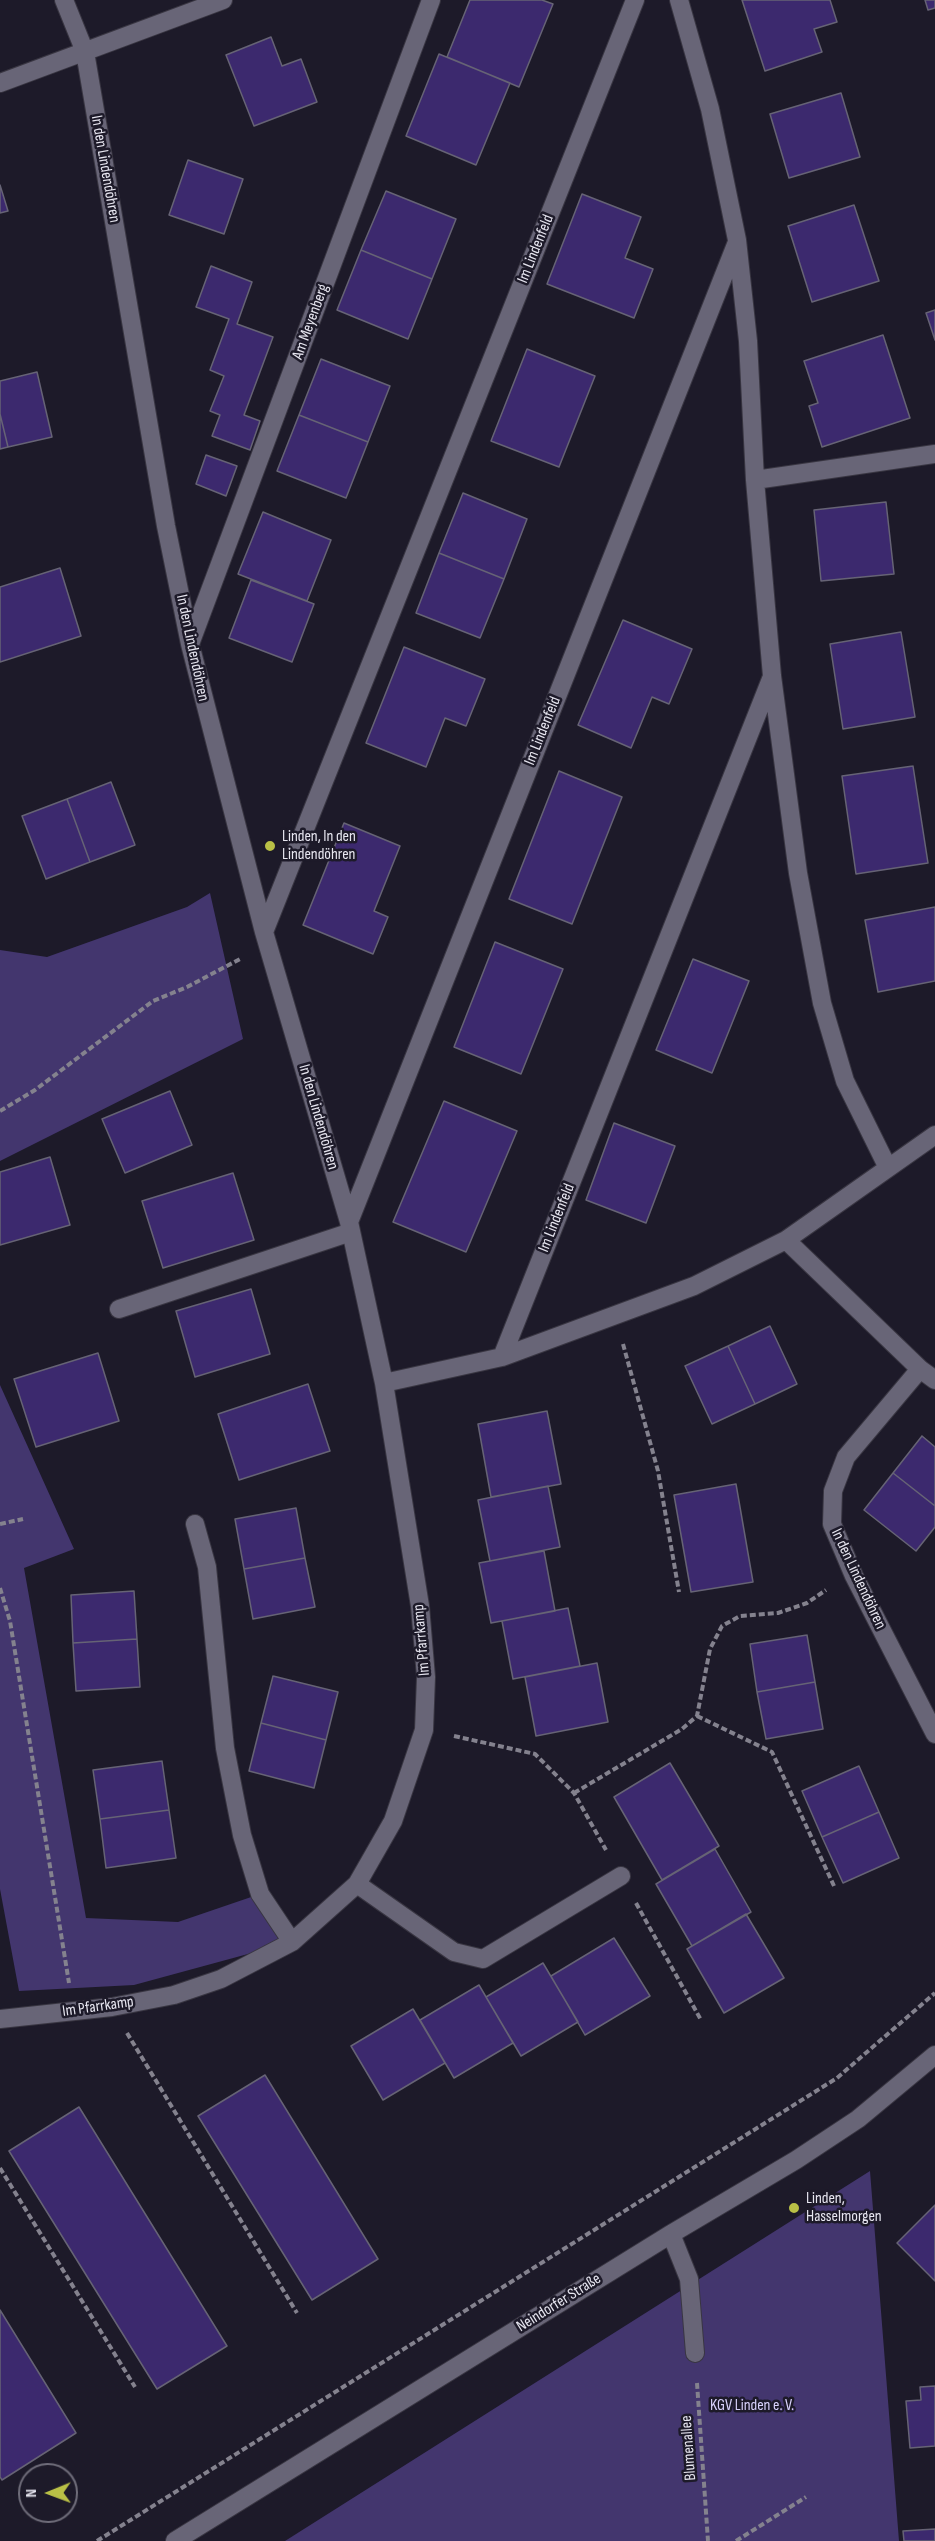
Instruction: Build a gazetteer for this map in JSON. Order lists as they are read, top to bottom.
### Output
{
  "streets": {
    "street": [
      "In den Lindendöhren",
      "Im Lindenfeld",
      "Am Meyenberg",
      "Im Pfarrkamp",
      "Neindorfer Straße"
    ],
    "path": ["Blumenallee"]
  },
  "crossings": [
    ["In den Lindendöhren", "Im Lindenfeld"],
    ["In den Lindendöhren", "Am Meyenberg"],
    ["In den Lindendöhren", "Im Pfarrkamp"]
  ],
  "parks": ["KGV Linden e. V."],
  "places": ["Linden, In den Lindendöhren", "Linden, Hasselmorgen"],
  "north": "left"
}
